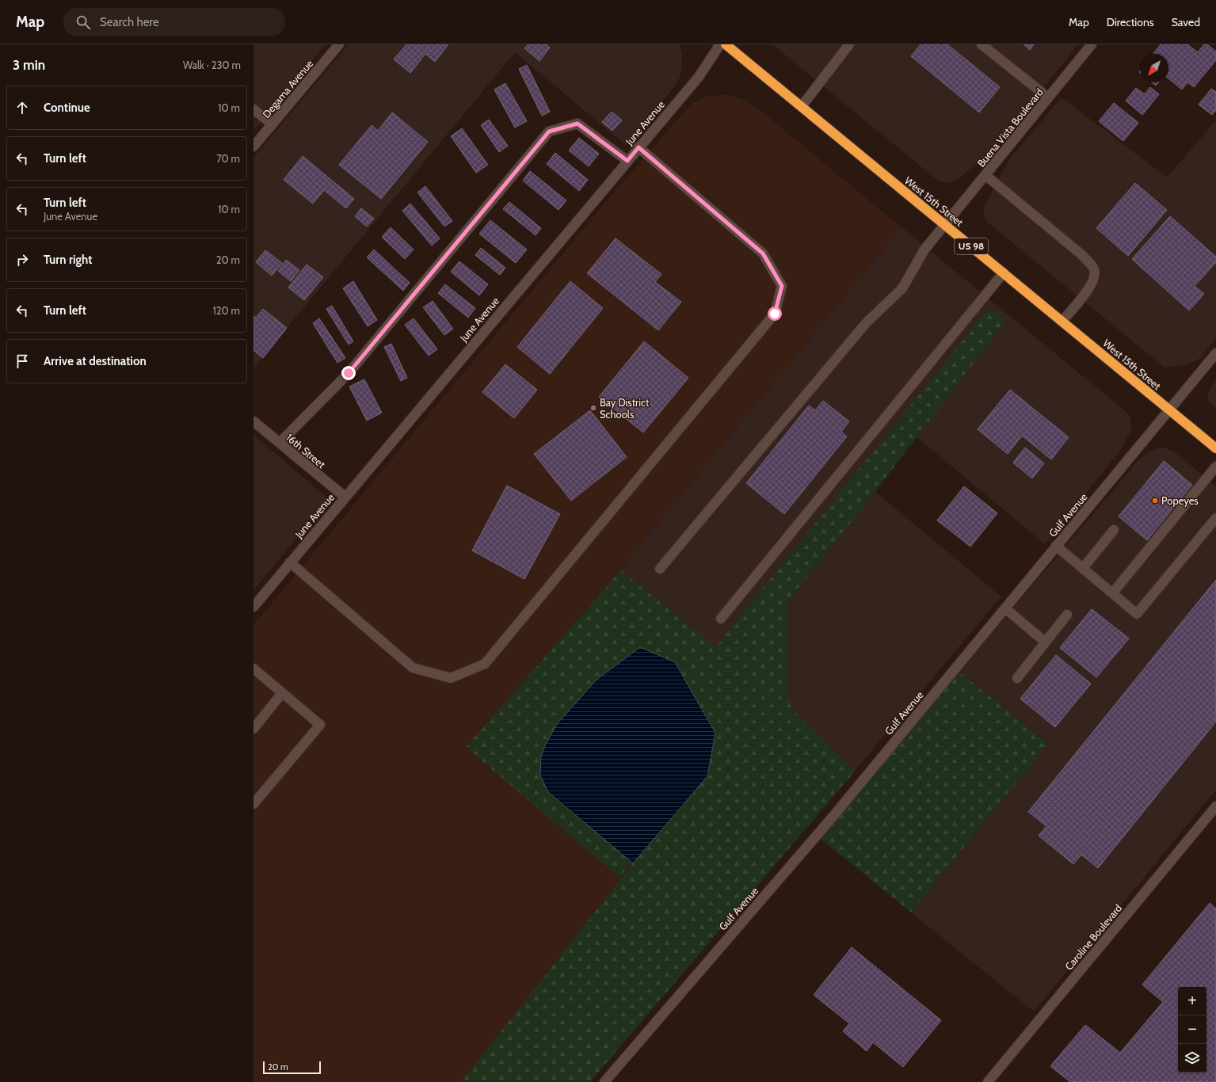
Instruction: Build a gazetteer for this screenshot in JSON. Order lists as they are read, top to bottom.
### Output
{
  "streets": {
    "highway": ["West 15th Street", "US 98"],
    "street": [
      "Degama Avenue",
      "June Avenue",
      "Buena Vista Boulevard",
      "16th Street",
      "Gulf Avenue",
      "Caroline Boulevard"
    ]
  },
  "crossings": [
    ["June Avenue", "16th Street"],
    ["Buena Vista Boulevard", "West 15th Street"],
    ["West 15th Street", "Gulf Avenue"]
  ],
  "places": ["Bay District Schools", "Popeyes"],
  "scale_bar": "20 m",
  "north": "bottom left",
  "page": {
    "header": "Map",
    "search": "Search here",
    "nav": ["Map", "Directions", "Saved"],
    "heading": ["3 min", "Walk · 230 m"],
    "list": [
      ["Continue", "10 m"],
      ["Turn left", "70 m"],
      ["Turn left", "June Avenue", "10 m"],
      ["Turn right", "20 m"],
      ["Turn left", "120 m"],
      "Arrive at destination"
    ],
    "map_buttons": ["+", "−"],
    "scale": "20 m"
  }
}
